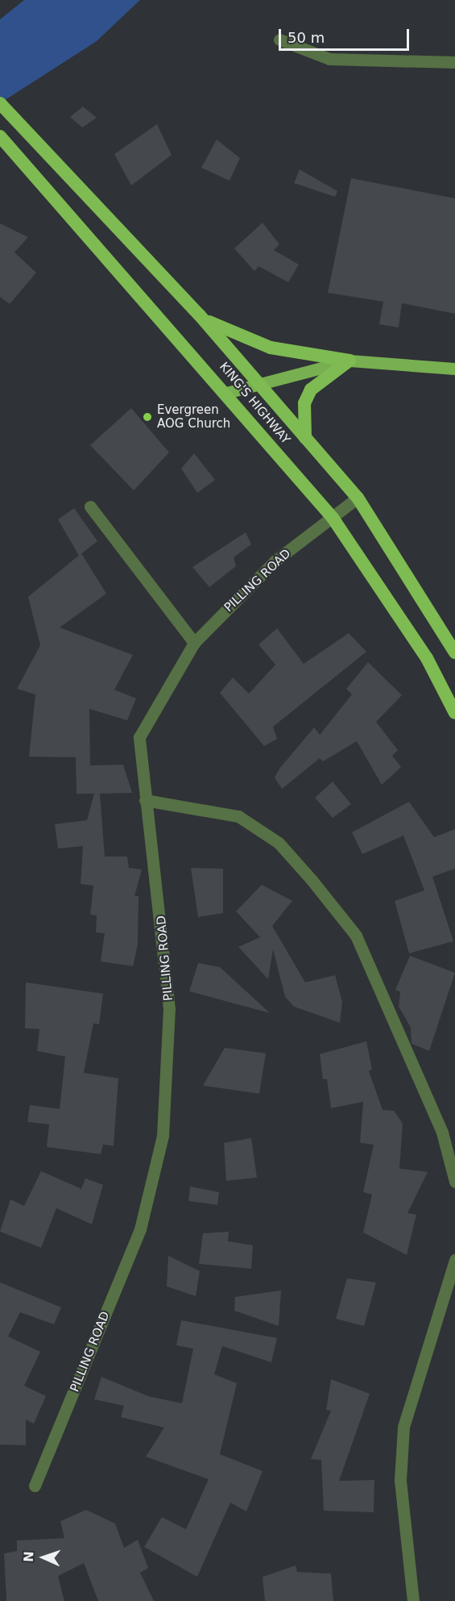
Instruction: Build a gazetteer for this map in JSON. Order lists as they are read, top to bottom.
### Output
{
  "streets": {
    "highway": ["KING'S HIGHWAY"],
    "street": ["PILLING ROAD"]
  },
  "crossings": [
    ["KING'S HIGHWAY", "PILLING ROAD"]
  ],
  "places": ["Evergreen AOG Church"],
  "scale_bar": "50 m",
  "north": "left"
}
